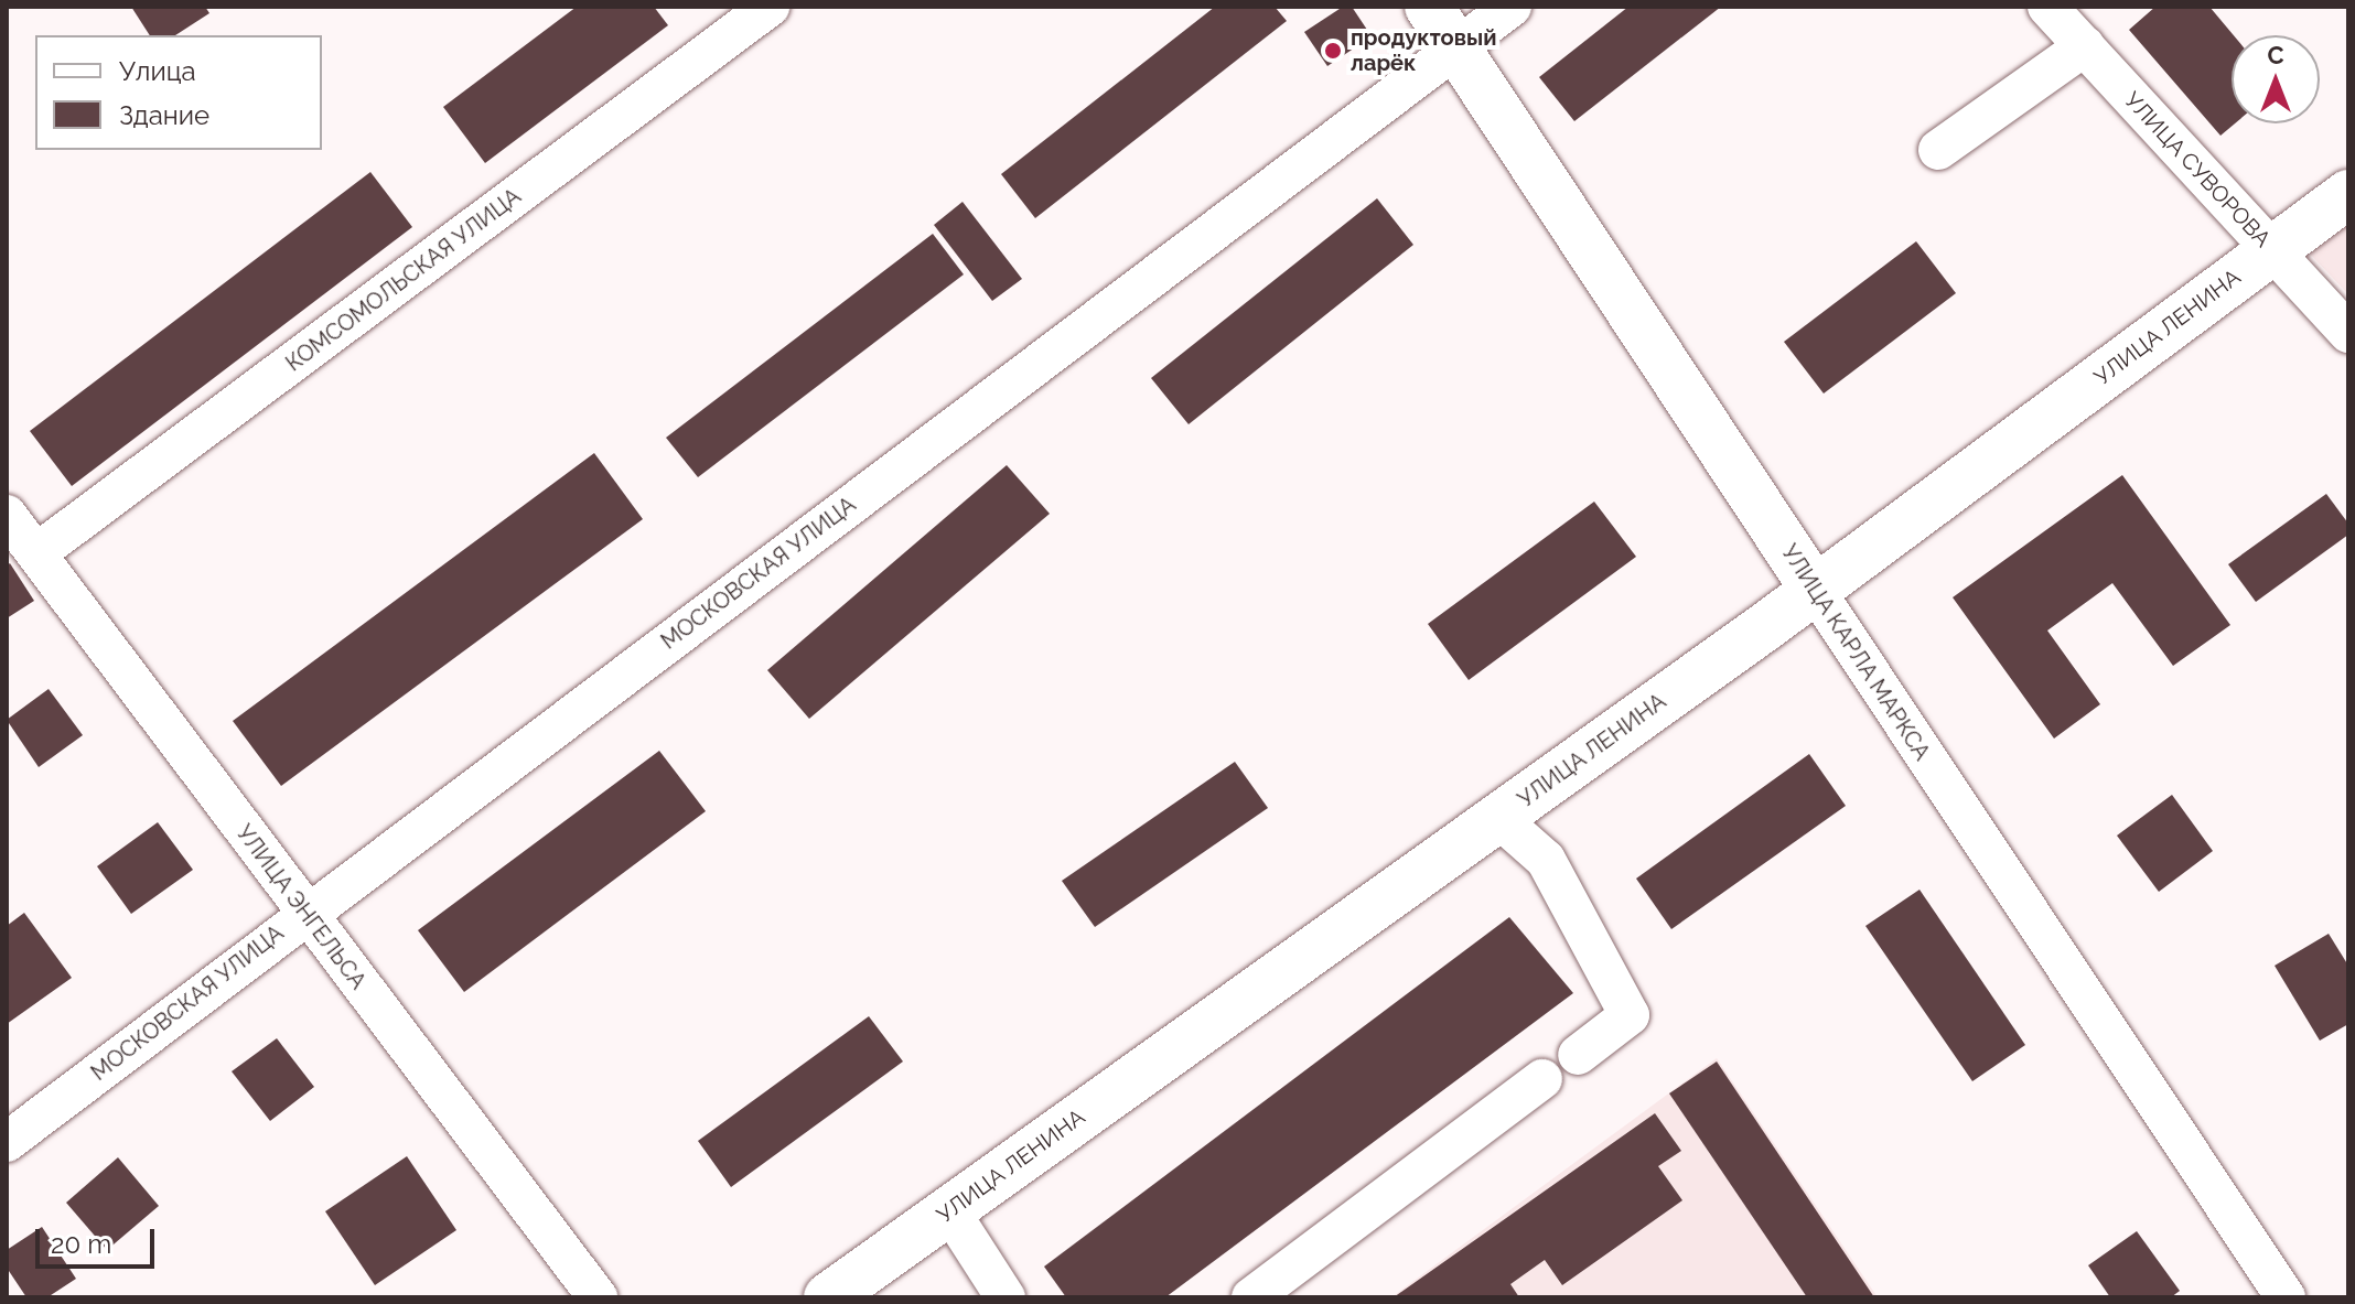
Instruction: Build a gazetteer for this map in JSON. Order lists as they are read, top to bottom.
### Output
{
  "streets": {
    "main road": ["УЛИЦА ЛЕНИНА", "УЛИЦА КАРЛА МАРКСА"],
    "street": [
      "УЛИЦА СУВОРОВА",
      "КОМСОМОЛЬСКАЯ УЛИЦА",
      "МОСКОВСКАЯ УЛИЦА",
      "УЛИЦА ЭНГЕЛЬСА"
    ]
  },
  "crossings": [
    ["УЛИЦА СУВОРОВА", "УЛИЦА ЛЕНИНА"],
    ["КОМСОМОЛЬСКАЯ УЛИЦА", "УЛИЦА ЭНГЕЛЬСА"],
    ["УЛИЦА ЛЕНИНА", "УЛИЦА КАРЛА МАРКСА"],
    ["МОСКОВСКАЯ УЛИЦА", "УЛИЦА КАРЛА МАРКСА"],
    ["МОСКОВСКАЯ УЛИЦА", "УЛИЦА ЭНГЕЛЬСА"]
  ],
  "places": ["продуктовый ларёк"],
  "legend": ["Улица", "Здание"],
  "scale_bar": "20 m",
  "north": "top"
}
